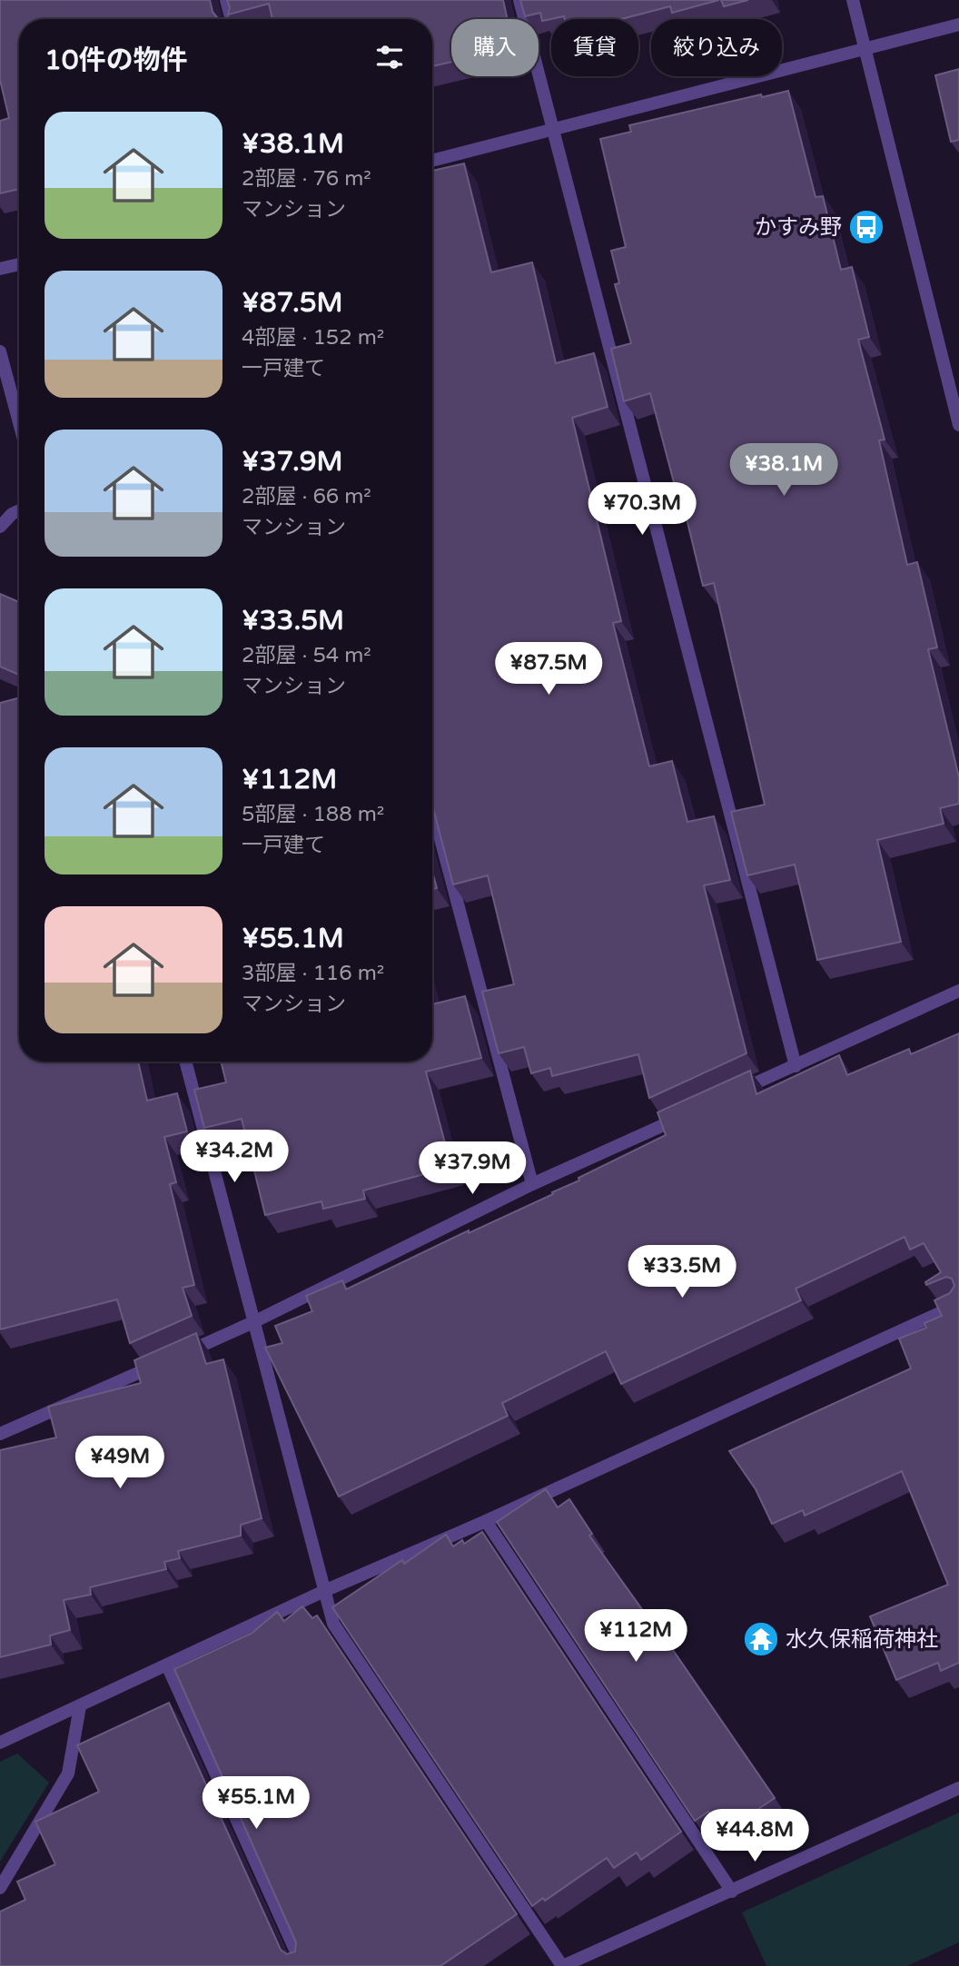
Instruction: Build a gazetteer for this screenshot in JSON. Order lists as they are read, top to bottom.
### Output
{
  "places": {
    "bus stop": ["かすみ野"],
    "temple": ["水久保稲荷神社"]
  },
  "page": {
    "chip": ["購入", "賃貸", "絞り込み"],
    "heading": "10件の物件",
    "list": [
      {
        "name": "¥38.1M",
        "note": "2部屋 · 76 m² · マンション"
      },
      {
        "name": "¥87.5M",
        "note": "4部屋 · 152 m² · 一戸建て"
      },
      {
        "name": "¥37.9M",
        "note": "2部屋 · 66 m² · マンション"
      },
      {
        "name": "¥33.5M",
        "note": "2部屋 · 54 m² · マンション"
      },
      {
        "name": "¥112M",
        "note": "5部屋 · 188 m² · 一戸建て"
      },
      {
        "name": "¥55.1M",
        "note": "3部屋 · 116 m² · マンション"
      }
    ],
    "price": [
      "¥38.1M",
      "¥70.3M",
      "¥87.5M",
      "¥34.2M",
      "¥37.9M",
      "¥33.5M",
      "¥49M",
      "¥112M",
      "¥55.1M",
      "¥44.8M"
    ]
  }
}
